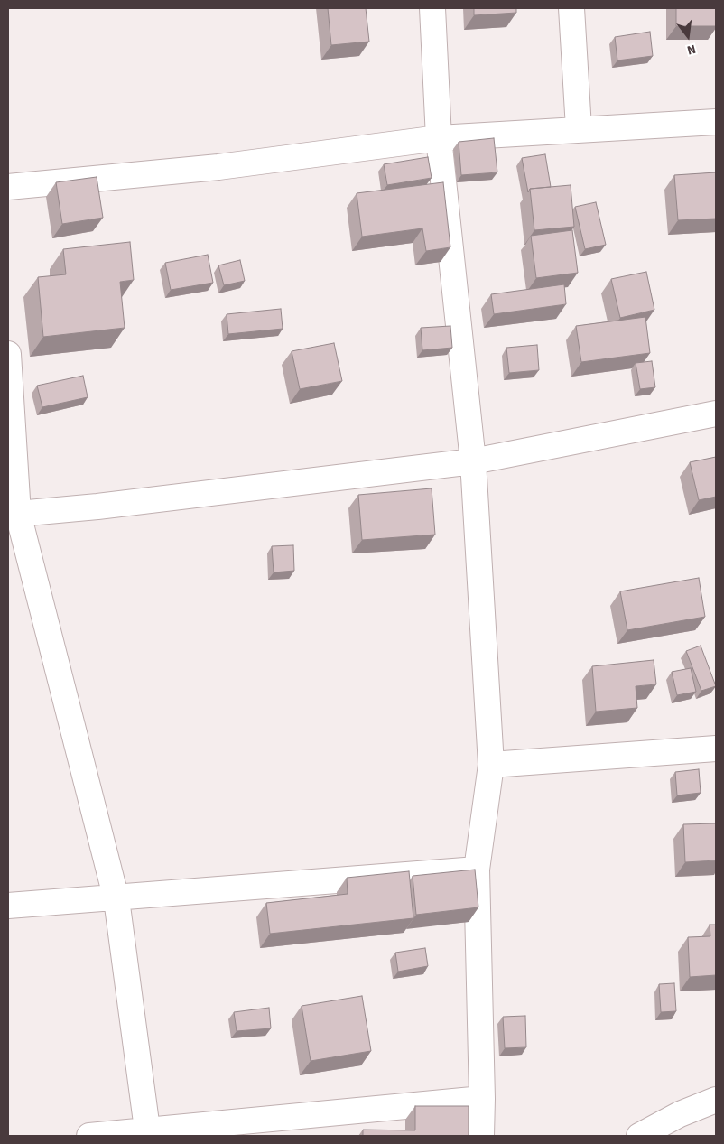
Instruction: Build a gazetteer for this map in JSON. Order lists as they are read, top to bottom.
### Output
{
  "north": "bottom"
}
